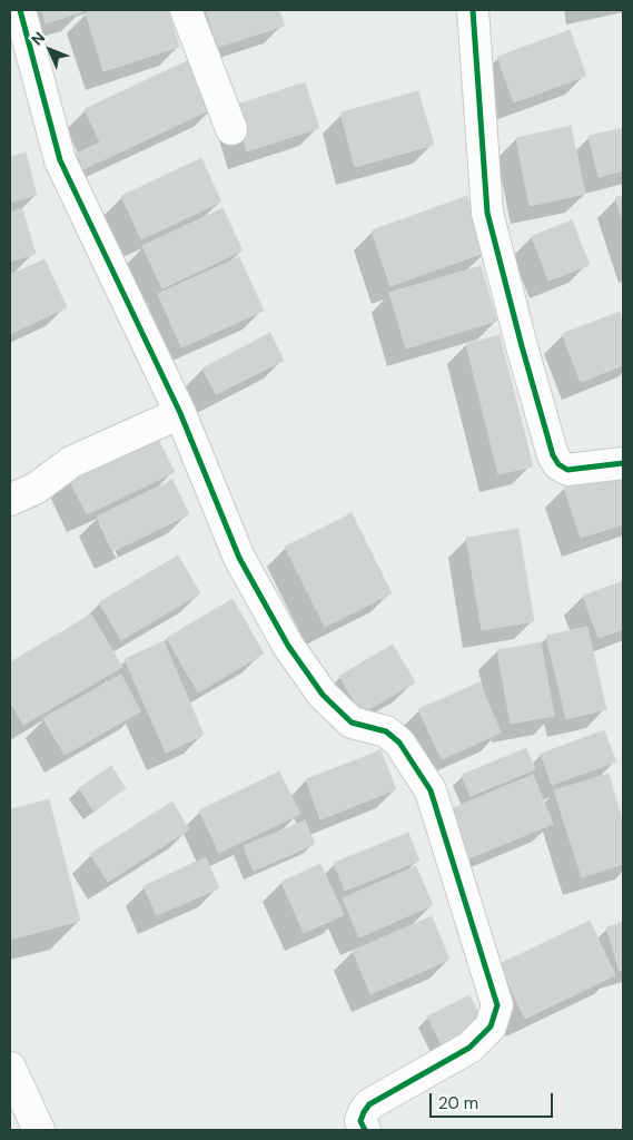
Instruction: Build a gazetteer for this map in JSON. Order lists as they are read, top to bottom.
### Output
{
  "scale_bar": "20 m",
  "north": "top left"
}
